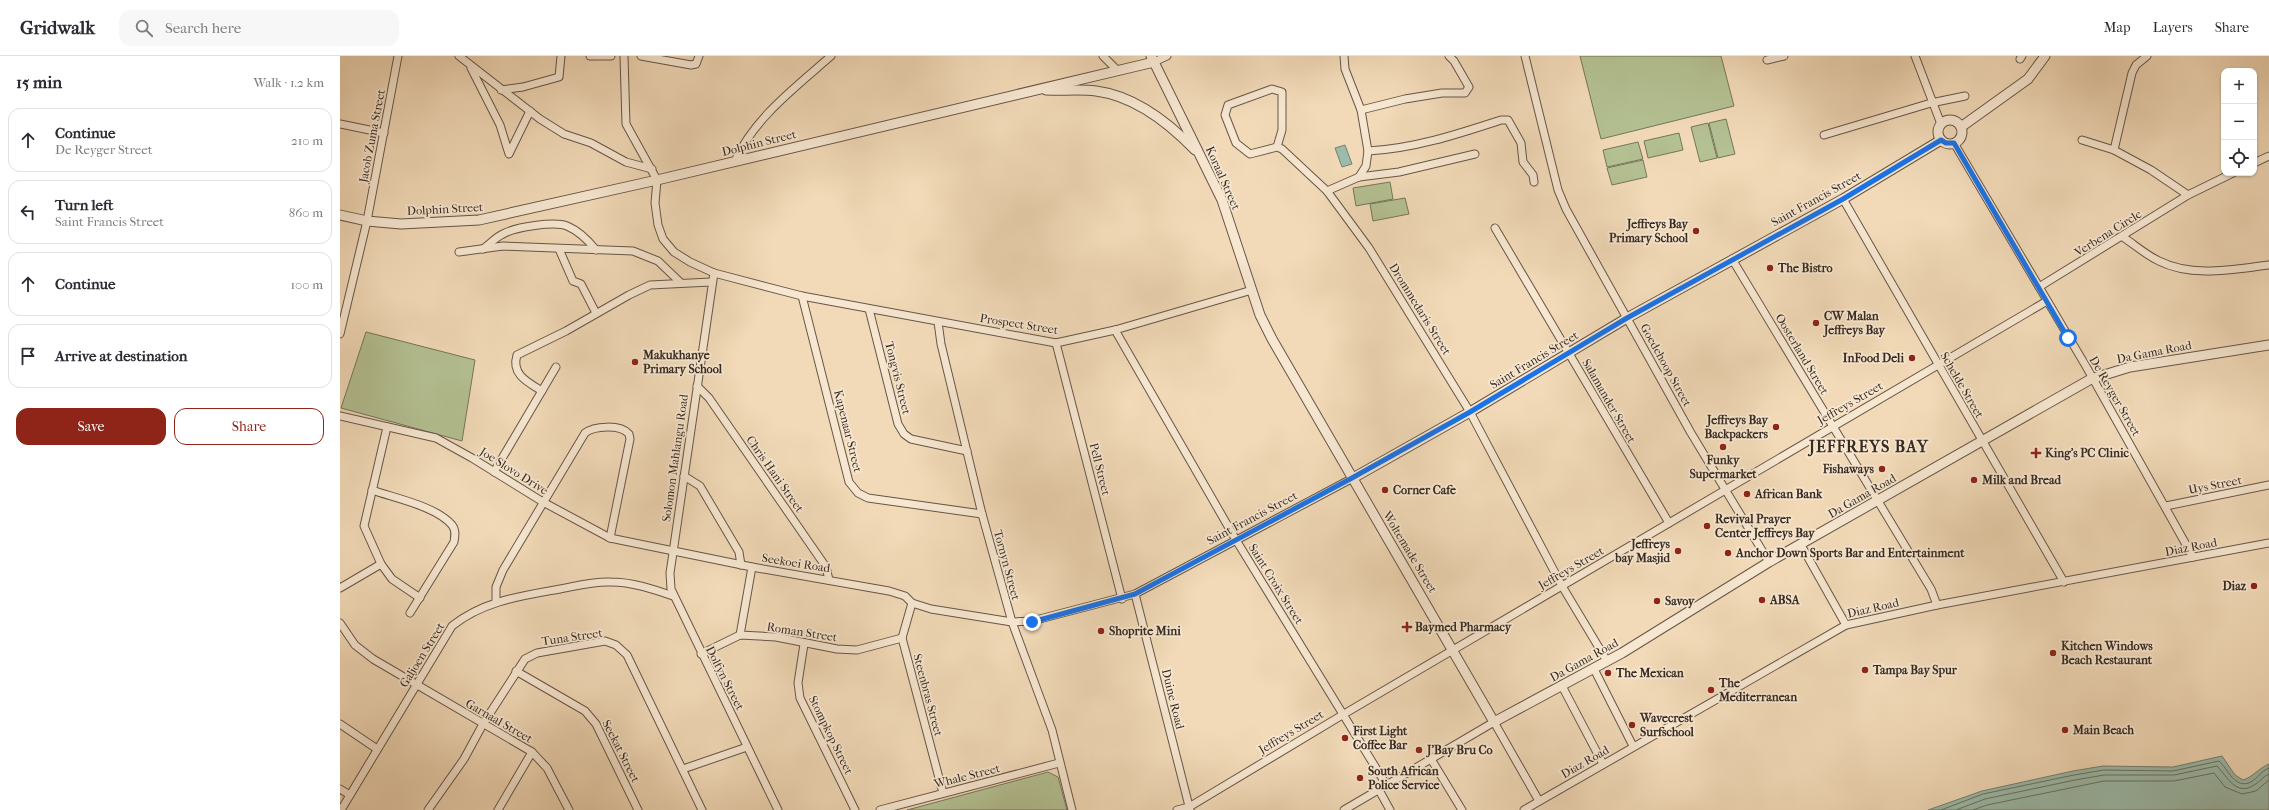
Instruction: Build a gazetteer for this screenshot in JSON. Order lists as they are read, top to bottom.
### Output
{
  "streets": {
    "street": [
      "Jacob Zuma Street",
      "Dolphin Street",
      "Koraal Street",
      "Saint Francis Street",
      "Verbena Circle",
      "Drommedaris Street",
      "Prospect Street",
      "Da Gama Road",
      "Oosterland Street",
      "Goedehoop Street",
      "Tongvis Street",
      "Schelde Street",
      "De Reyger Street",
      "Salamander Street",
      "Jeffreys Street",
      "Kapenaar Street",
      "Solomon Mahlangu Road",
      "Pell Street",
      "Joe Slovo Drive",
      "Chris Hani Street",
      "Uys Street",
      "Diaz Road",
      "Woltemade Street",
      "Seekoei Road",
      "Tornyn Street",
      "Saint Croix Street",
      "Roman Street",
      "Tuna Street",
      "Galjoen Street",
      "Dolfyn Street",
      "Steenbras Street",
      "Duine Road",
      "Garnaal Street",
      "Stompkop Street",
      "Seekat Street",
      "Whale Street"
    ]
  },
  "crossings": [
    ["Jacob Zuma Street", "Dolphin Street"],
    ["Dolphin Street", "Koraal Street"],
    ["Dolphin Street", "Prospect Street"],
    ["Koraal Street", "Prospect Street"],
    ["Koraal Street", "Woltemade Street"],
    ["Saint Francis Street", "Drommedaris Street"],
    ["Saint Francis Street", "Oosterland Street"],
    ["Saint Francis Street", "Goedehoop Street"],
    ["Saint Francis Street", "Schelde Street"],
    ["Saint Francis Street", "De Reyger Street"],
    ["Saint Francis Street", "Salamander Street"],
    ["Saint Francis Street", "Pell Street"],
    ["Saint Francis Street", "Woltemade Street"],
    ["Saint Francis Street", "Seekoei Road"],
    ["Saint Francis Street", "Tornyn Street"],
    ["Saint Francis Street", "Saint Croix Street"],
    ["Saint Francis Street", "Duine Road"],
    ["Verbena Circle", "De Reyger Street"],
    ["Drommedaris Street", "Da Gama Road"],
    ["Drommedaris Street", "Jeffreys Street"],
    ["Prospect Street", "Tongvis Street"],
    ["Prospect Street", "Kapenaar Street"],
    ["Prospect Street", "Solomon Mahlangu Road"],
    ["Prospect Street", "Pell Street"],
    ["Prospect Street", "Tornyn Street"],
    ["Prospect Street", "Saint Croix Street"],
    ["Da Gama Road", "Oosterland Street"],
    ["Da Gama Road", "Goedehoop Street"],
    ["Da Gama Road", "Schelde Street"],
    ["Da Gama Road", "De Reyger Street"],
    ["Da Gama Road", "Woltemade Street"],
    ["Da Gama Road", "Saint Croix Street"],
    ["Oosterland Street", "Jeffreys Street"],
    ["Oosterland Street", "Diaz Road"],
    ["Goedehoop Street", "Jeffreys Street"],
    ["Tongvis Street", "Tornyn Street"],
    ["Schelde Street", "Jeffreys Street"],
    ["Schelde Street", "Diaz Road"],
    ["De Reyger Street", "Jeffreys Street"],
    ["De Reyger Street", "Uys Street"],
    ["De Reyger Street", "Diaz Road"],
    ["Salamander Street", "Jeffreys Street"],
    ["Jeffreys Street", "Woltemade Street"],
    ["Jeffreys Street", "Saint Croix Street"],
    ["Jeffreys Street", "Duine Road"],
    ["Kapenaar Street", "Tornyn Street"],
    ["Solomon Mahlangu Road", "Joe Slovo Drive"],
    ["Solomon Mahlangu Road", "Chris Hani Street"],
    ["Solomon Mahlangu Road", "Seekoei Road"],
    ["Solomon Mahlangu Road", "Dolfyn Street"],
    ["Joe Slovo Drive", "Seekoei Road"],
    ["Joe Slovo Drive", "Dolfyn Street"],
    ["Chris Hani Street", "Seekoei Road"],
    ["Diaz Road", "Woltemade Street"],
    ["Seekoei Road", "Tornyn Street"],
    ["Seekoei Road", "Dolfyn Street"],
    ["Tornyn Street", "Whale Street"],
    ["Roman Street", "Dolfyn Street"],
    ["Roman Street", "Steenbras Street"],
    ["Roman Street", "Stompkop Street"],
    ["Tuna Street", "Garnaal Street"],
    ["Tuna Street", "Seekat Street"],
    ["Galjoen Street", "Dolfyn Street"],
    ["Galjoen Street", "Garnaal Street"],
    ["Steenbras Street", "Whale Street"]
  ],
  "districts": ["JEFFREYS BAY"],
  "places": {
    "other": [
      "Jeffreys Bay Primary School",
      "The Bistro",
      "CW Malan Jeffreys Bay",
      "InFood Deli",
      "Makukhanye Primary School",
      "Jeffreys Bay Backpackers",
      "Funky Supermarket",
      "Fishaways",
      "Milk and Bread",
      "Corner Cafe",
      "African Bank",
      "Revival Prayer Center Jeffreys Bay",
      "Jeffreys bay Masjid",
      "Anchor Down Sports Bar and Entertainment",
      "Diaz",
      "ABSA",
      "Savoy",
      "Shoprite Mini",
      "Kitchen Windows Beach Restaurant",
      "Tampa Bay Spur",
      "The Mexican",
      "The Mediterranean",
      "Wavecrest Surfschool",
      "Main Beach",
      "First Light Coffee Bar",
      "J'Bay Bru Co",
      "South African Police Service"
    ],
    "health": ["King's PC Clinic", "Baymed Pharmacy"]
  },
  "page": {
    "header": "Gridwalk",
    "search": "Search here",
    "nav": ["Map", "Layers", "Share"],
    "heading": ["15 min", "Walk · 1.2 km"],
    "map_buttons": ["+", "−"],
    "list": [
      ["Continue", "De Reyger Street", "210 m"],
      ["Turn left", "Saint Francis Street", "860 m"],
      ["Continue", "100 m"],
      "Arrive at destination"
    ],
    "buttons": ["Save", "Share"]
  }
}
